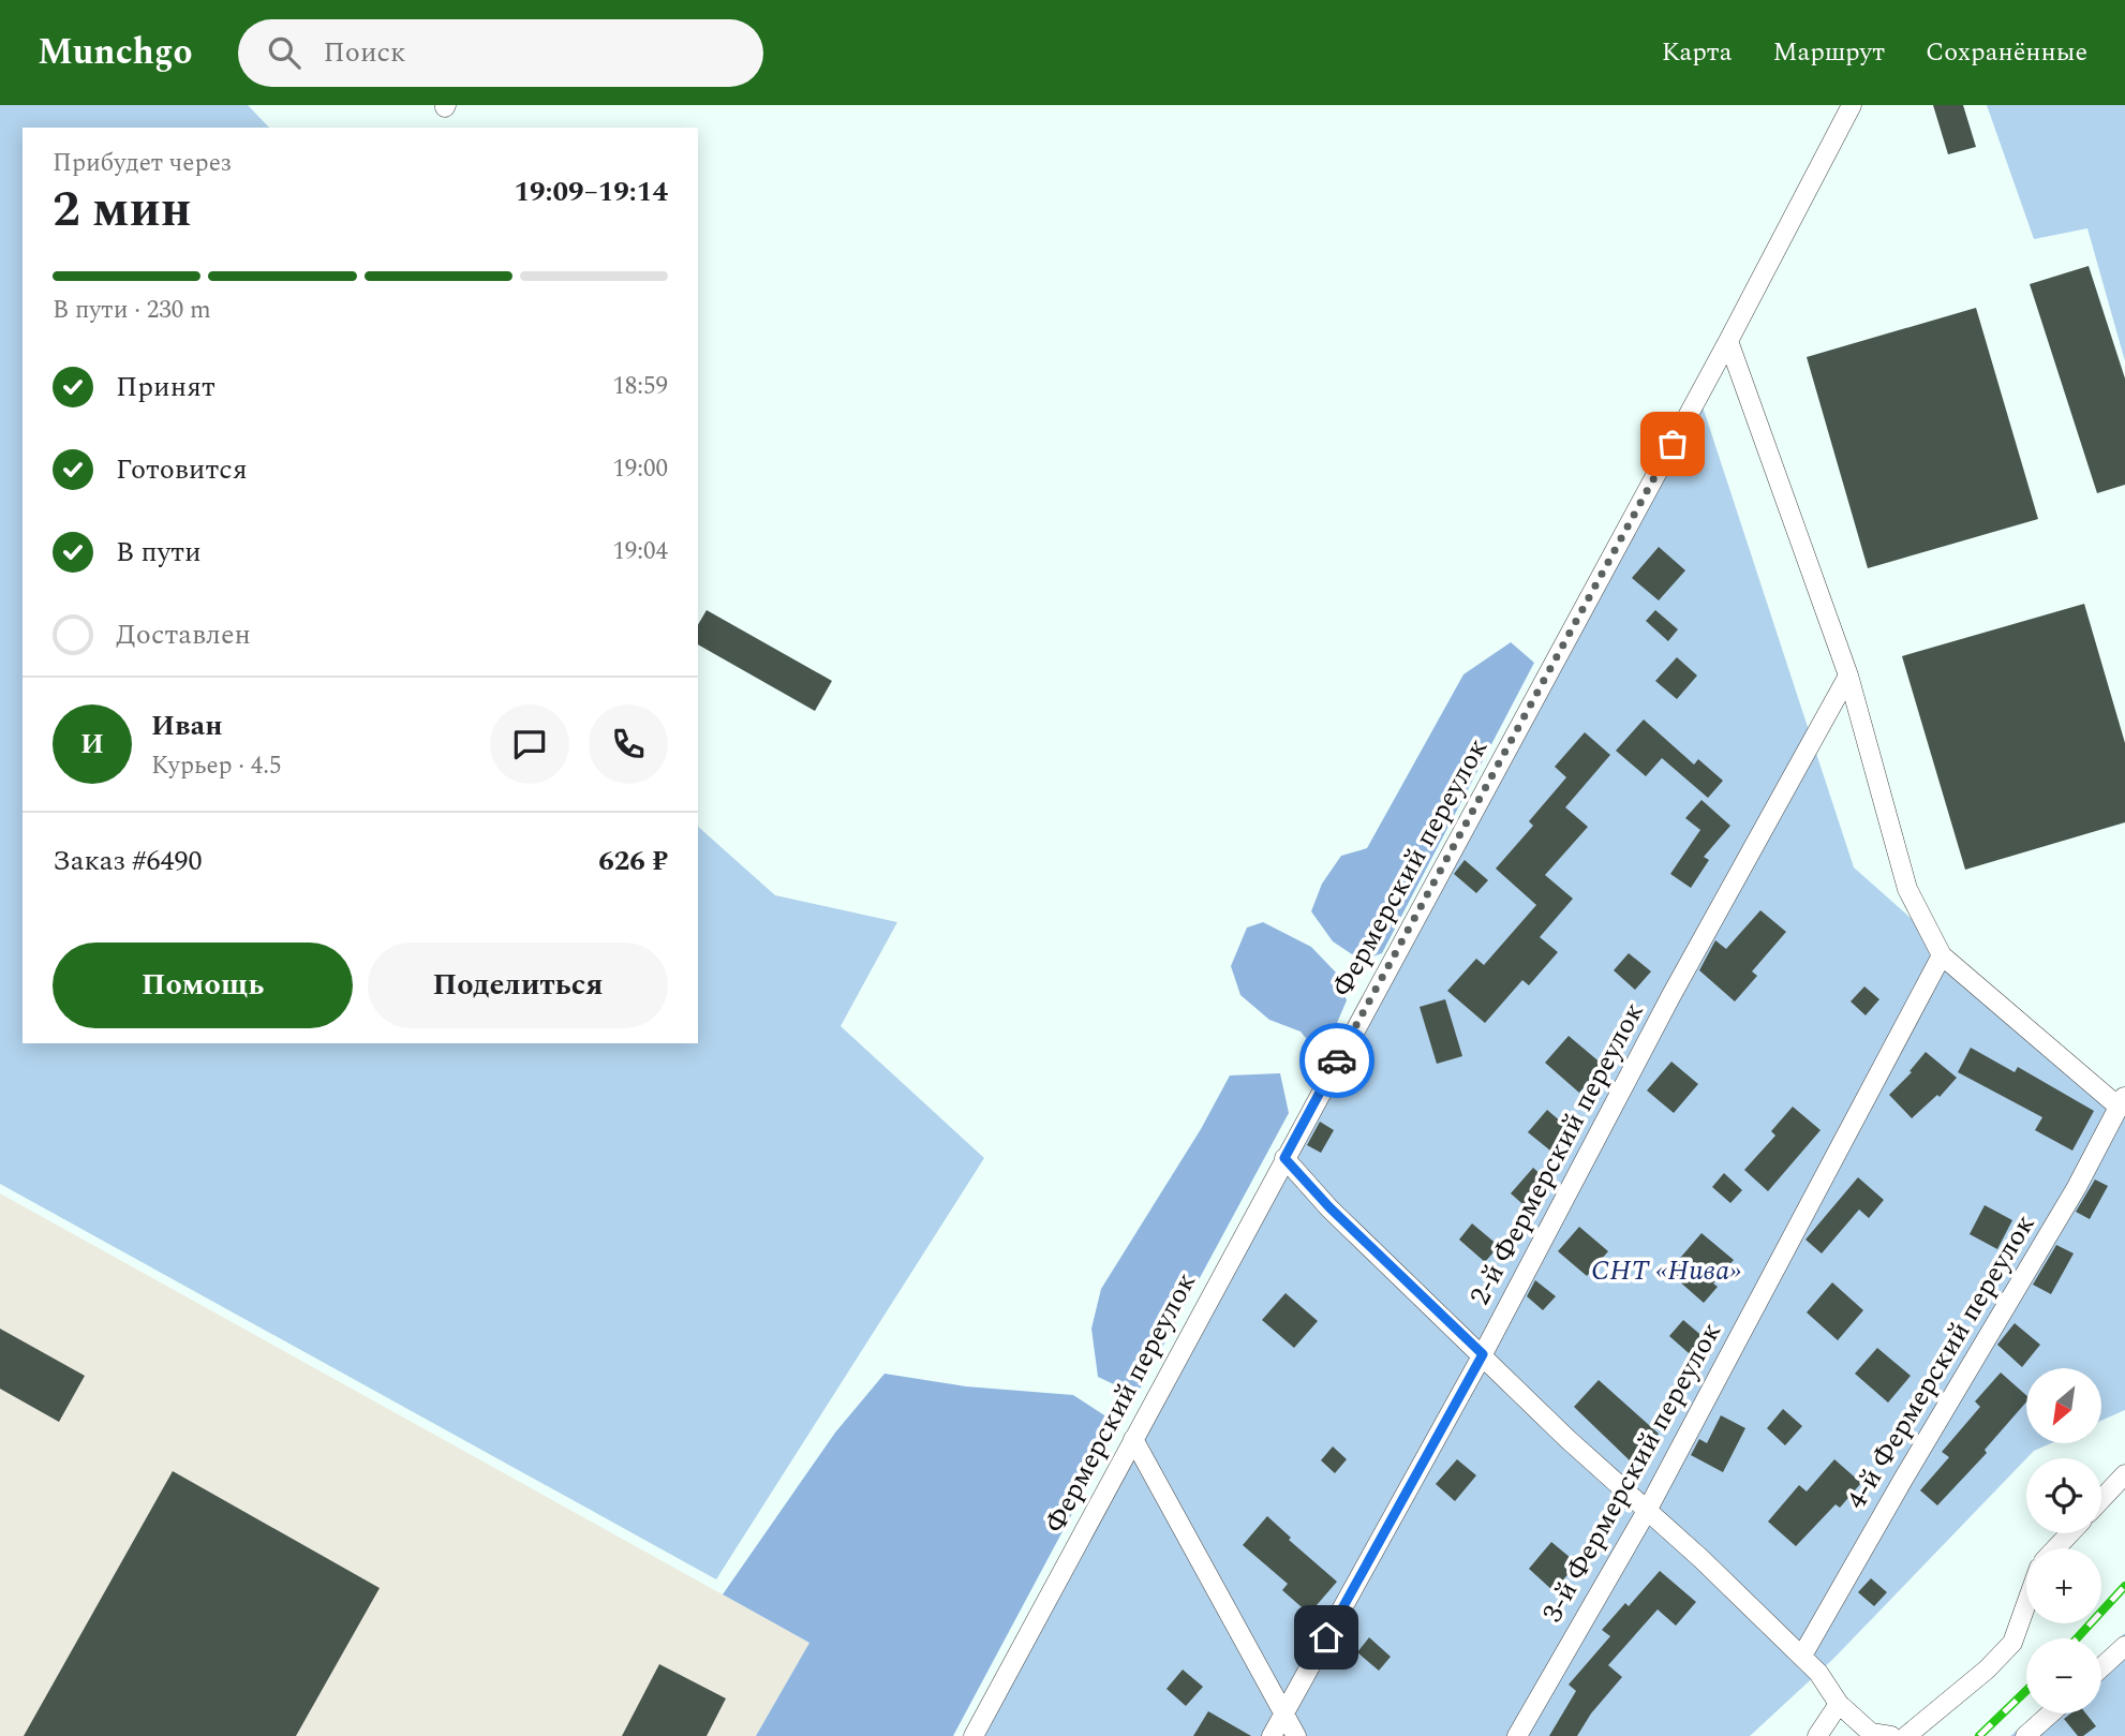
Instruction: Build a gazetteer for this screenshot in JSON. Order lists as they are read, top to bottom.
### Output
{
  "streets": {
    "street": [
      "Фермерский переулок",
      "2-й Фермерский переулок",
      "4-й Фермерский переулок",
      "3-й Фермерский переулок"
    ]
  },
  "parks": ["СНТ «Нива»"],
  "north": "bottom left",
  "page": {
    "header": "Munchgo",
    "search": "Поиск",
    "nav": ["Карта", "Маршрут", "Сохранённые"],
    "heading": ["2 мин", "Прибудет через", "19:09–19:14"],
    "panel": [
      "Иван",
      "Курьер · 4.5",
      "Заказ #6490",
      "626 ₽"
    ],
    "bar": "В пути · 230 m",
    "list": [
      ["Принят", "18:59"],
      ["Готовится", "19:00"],
      ["В пути", "19:04"],
      "Доставлен"
    ],
    "round": "И",
    "buttons": ["Помощь", "Поделиться"],
    "map_buttons": ["+", "−"]
  }
}
